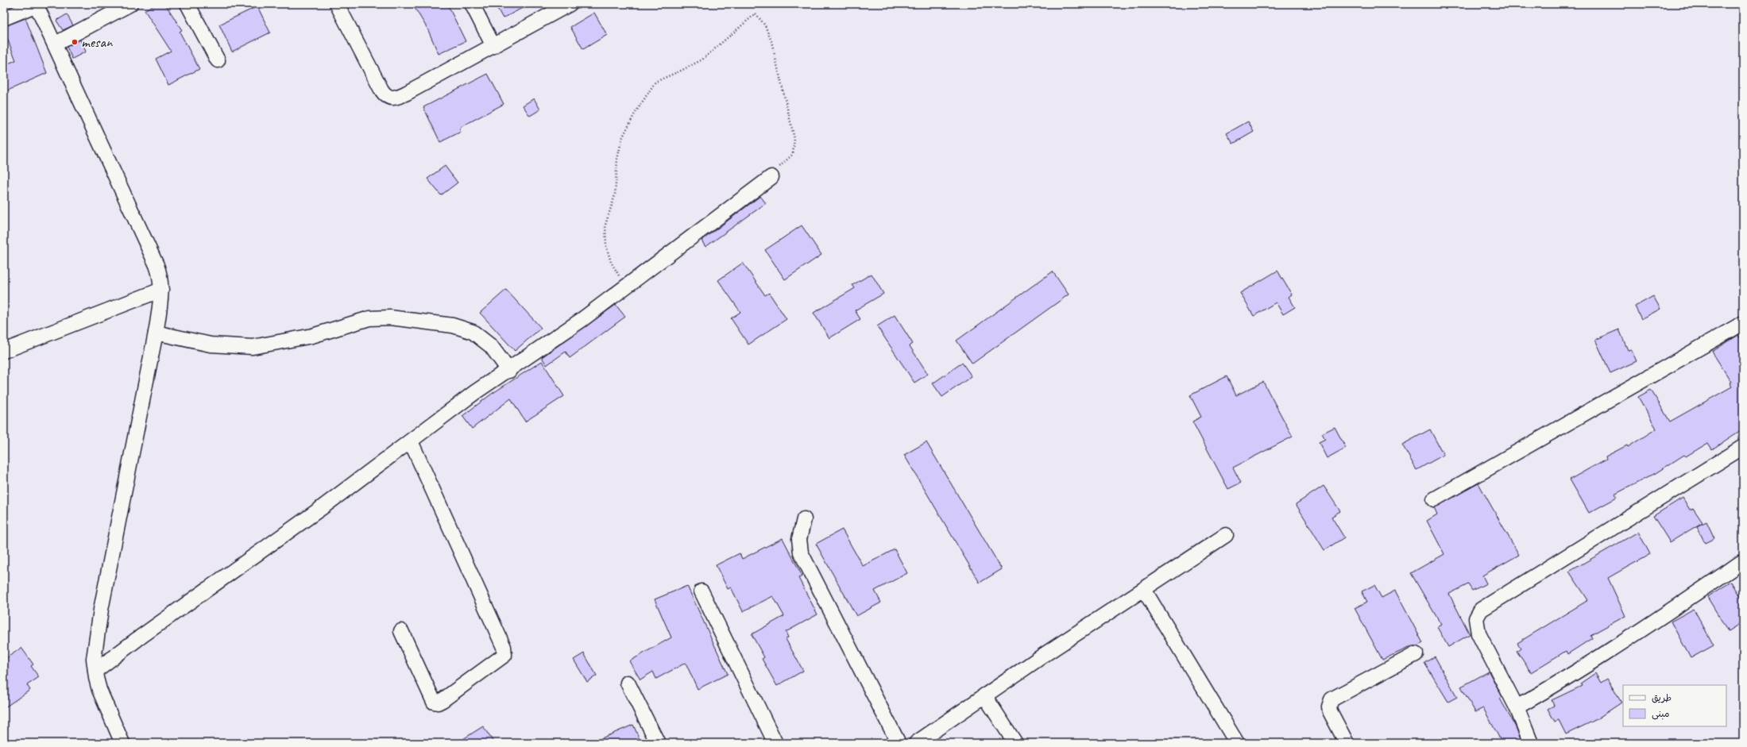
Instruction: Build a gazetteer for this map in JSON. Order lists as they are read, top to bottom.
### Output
{
  "places": ["mesan"],
  "legend": ["طريق", "مبنى"]
}
